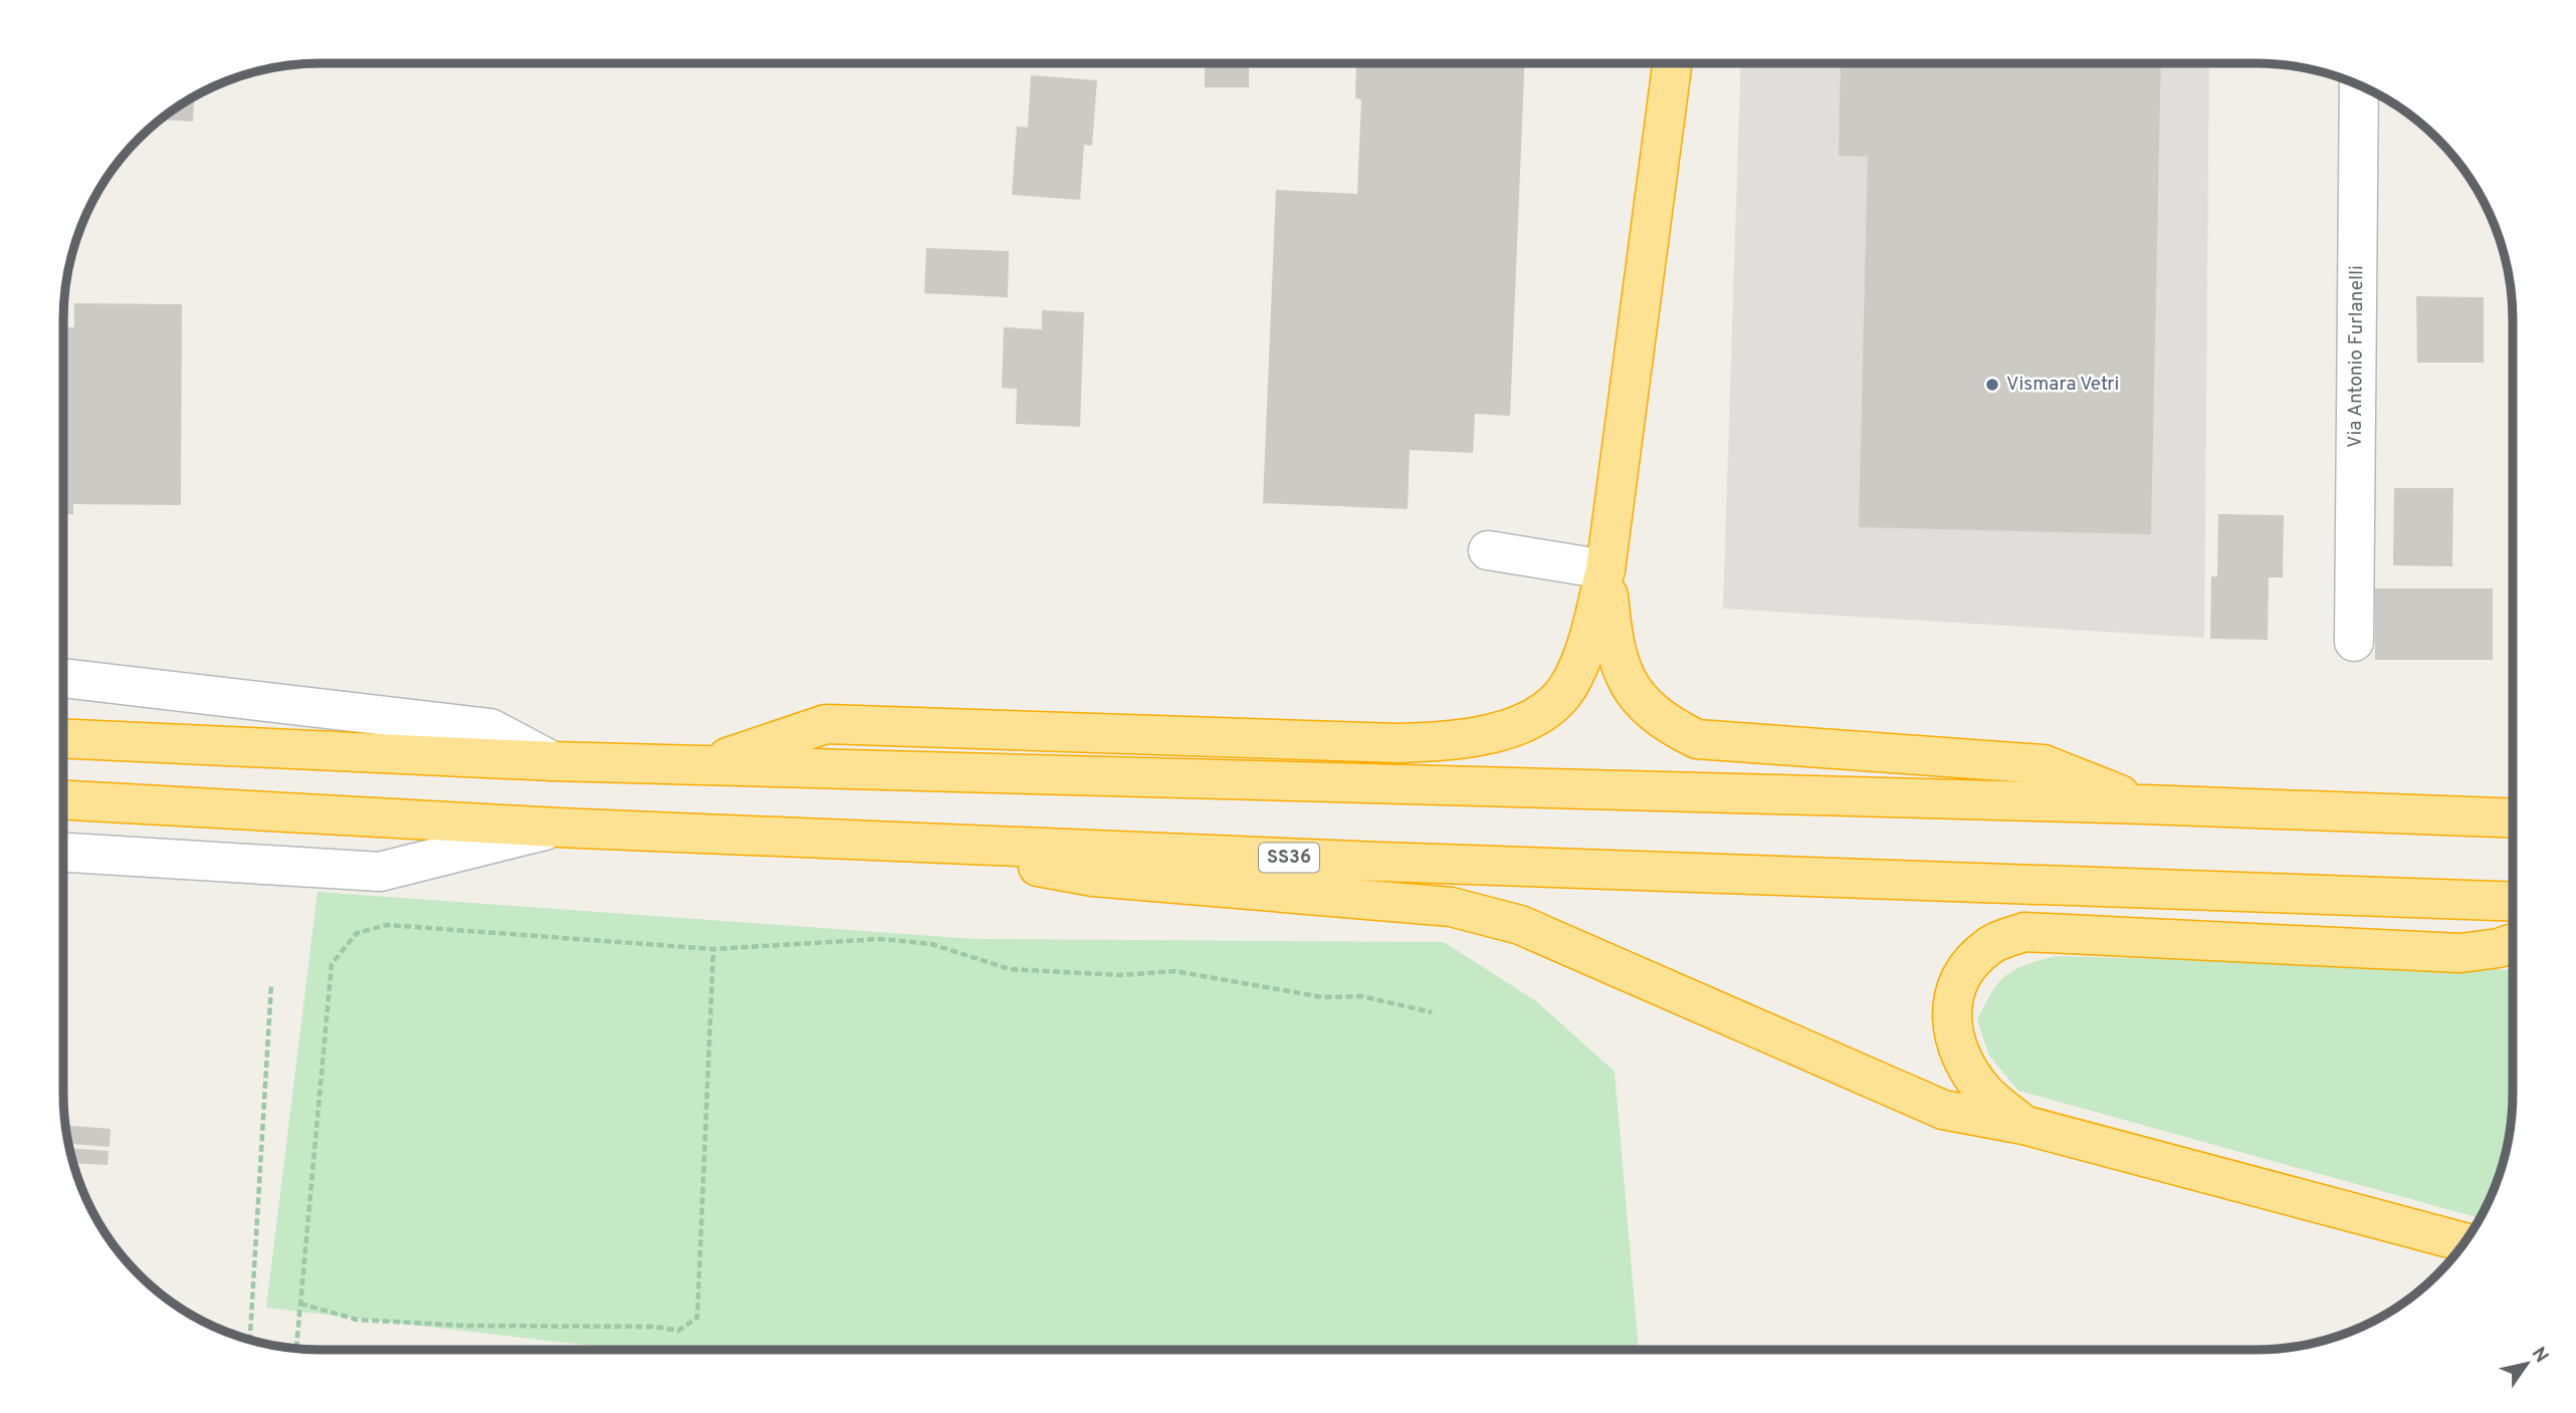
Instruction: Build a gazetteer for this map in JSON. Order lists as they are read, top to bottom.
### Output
{
  "streets": {
    "highway": ["SS36"],
    "lane": ["Via Antonio Furlanelli"]
  },
  "places": ["Vismara Vetri"],
  "north": "top right"
}
